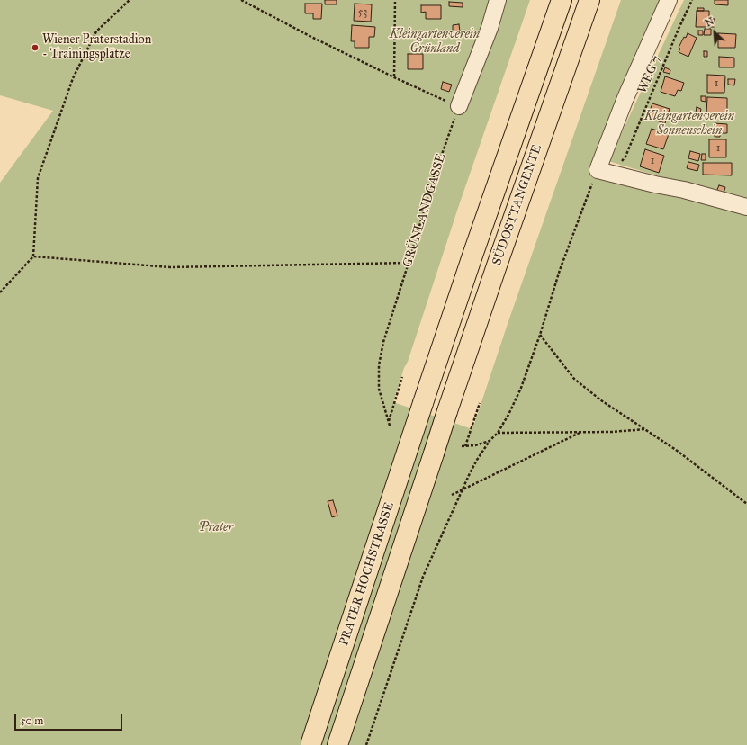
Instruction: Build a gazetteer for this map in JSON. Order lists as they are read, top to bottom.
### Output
{
  "streets": {
    "highway": ["SÜDOSTTANGENTE", "PRATER HOCHSTRASSE"],
    "path": ["WEG 7", "GRÜNLANDGASSE"]
  },
  "crossings": [
    ["SÜDOSTTANGENTE", "PRATER HOCHSTRASSE"]
  ],
  "parks": ["Kleingartenverein Grünland", "Kleingartenverein Sonnenschein", "Prater"],
  "places": ["Wiener Praterstadion - Trainingsplätze"],
  "house_numbers": [
    "53",
    "1",
    "1",
    "1"
  ],
  "scale_bar": "50 m",
  "north": "top left"
}
